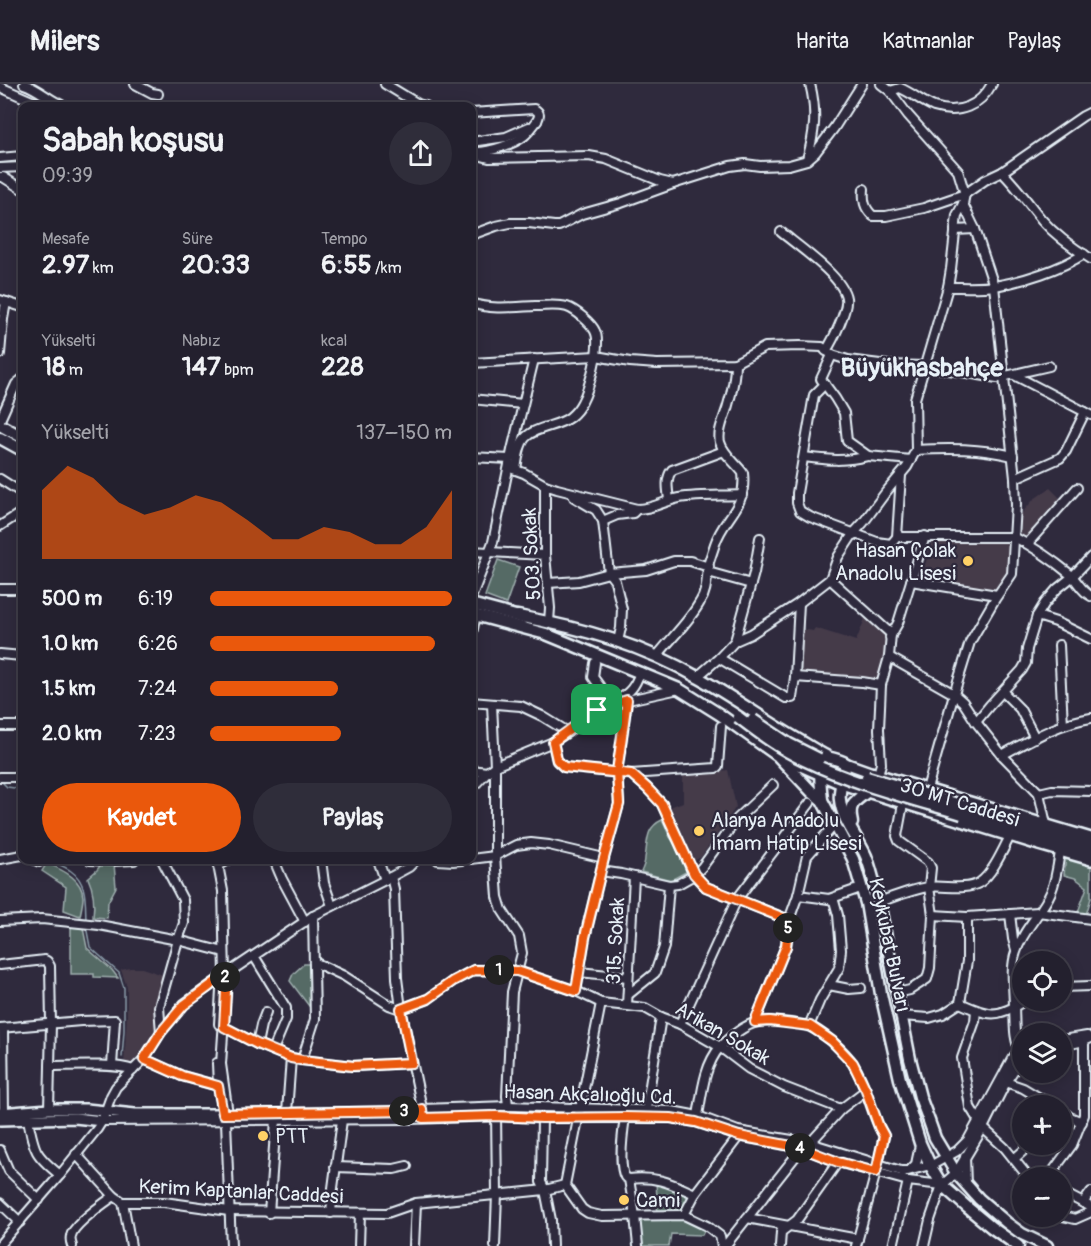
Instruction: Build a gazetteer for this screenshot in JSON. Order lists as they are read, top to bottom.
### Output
{
  "streets": {
    "highway": ["Keykubat Bulvarı"],
    "main road": ["30 MT Caddesi"],
    "street": [
      "503. Sokak",
      "315. Sokak",
      "Arikan Sokak",
      "Hasan Akçalıoğlu Cd.",
      "Kerim Kaptanlar Caddesi"
    ]
  },
  "crossings": [
    ["30 MT Caddesi", "Keykubat Bulvarı"],
    ["315. Sokak", "Arikan Sokak"],
    ["Keykubat Bulvarı", "Hasan Akçalıoğlu Cd."]
  ],
  "districts": ["Büyükhasbahçe"],
  "places": [
    "Hasan Çolak Anadolu Lisesi",
    "Alanya Anadolu İmam Hatip Lisesi",
    "PTT",
    "Cami"
  ],
  "page": {
    "header": "Milers",
    "nav": ["Harita", "Katmanlar", "Paylaş"],
    "heading": ["Sabah koşusu", "09:39"],
    "stats": [
      ["Mesafe", "2.97 km"],
      ["Süre", "20:33"],
      ["Tempo", "6:55 /km"],
      ["Yükselti", "18 m"],
      ["Nabız", "147 bpm"],
      ["kcal", "228"]
    ],
    "chart": ["Yükselti", "137–150 m"],
    "list": [
      {
        "name": "500 m",
        "note": "6:19"
      },
      {
        "name": "1.0 km",
        "note": "6:26"
      },
      {
        "name": "1.5 km",
        "note": "7:24"
      },
      {
        "name": "2.0 km",
        "note": "7:23"
      }
    ],
    "buttons": ["Kaydet", "Paylaş"],
    "pins": [
      "5",
      "1",
      "2",
      "3",
      "4"
    ],
    "map_buttons": ["+", "−"]
  }
}
